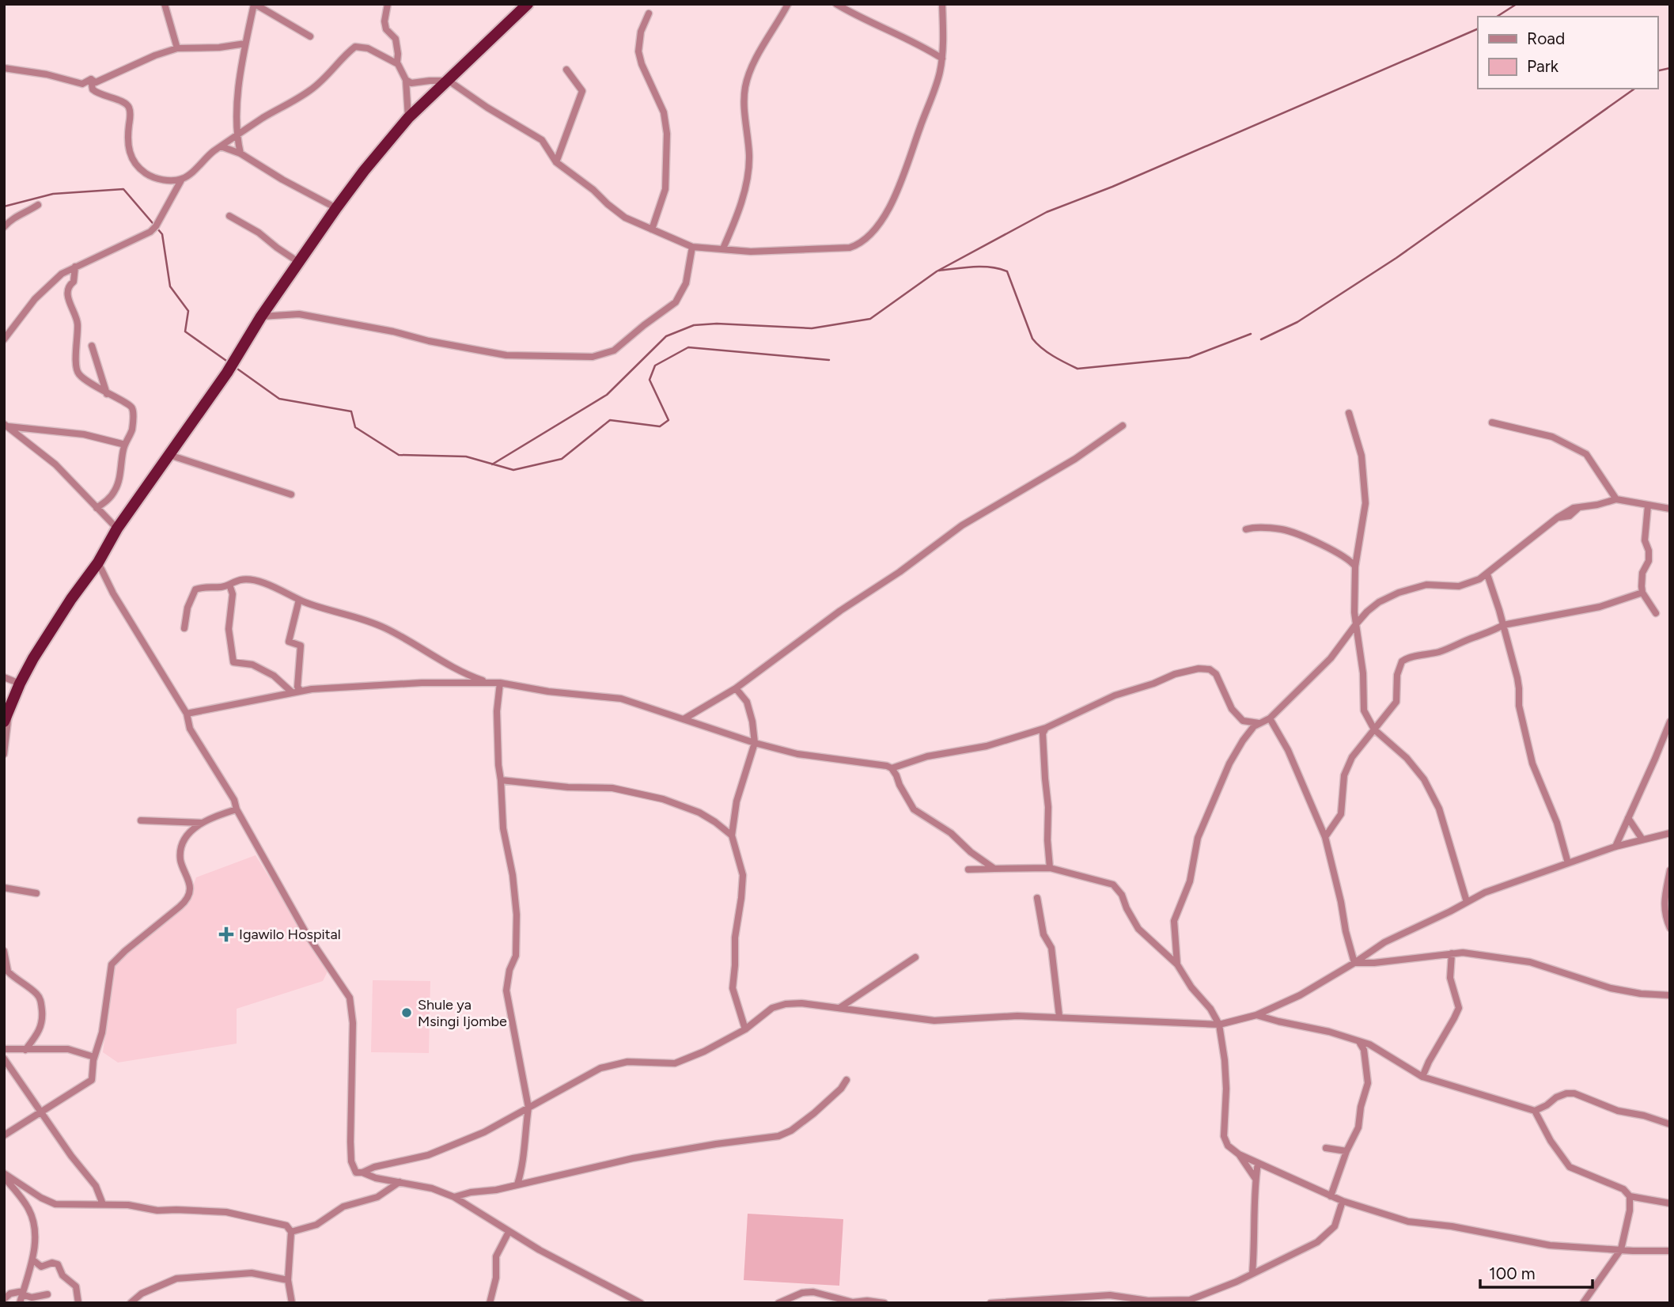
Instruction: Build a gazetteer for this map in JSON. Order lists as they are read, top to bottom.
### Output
{
  "places": {
    "health": ["Igawilo Hospital"],
    "other": ["Shule ya Msingi Ijombe"]
  },
  "legend": ["Road", "Park"],
  "scale_bar": "100 m"
}
